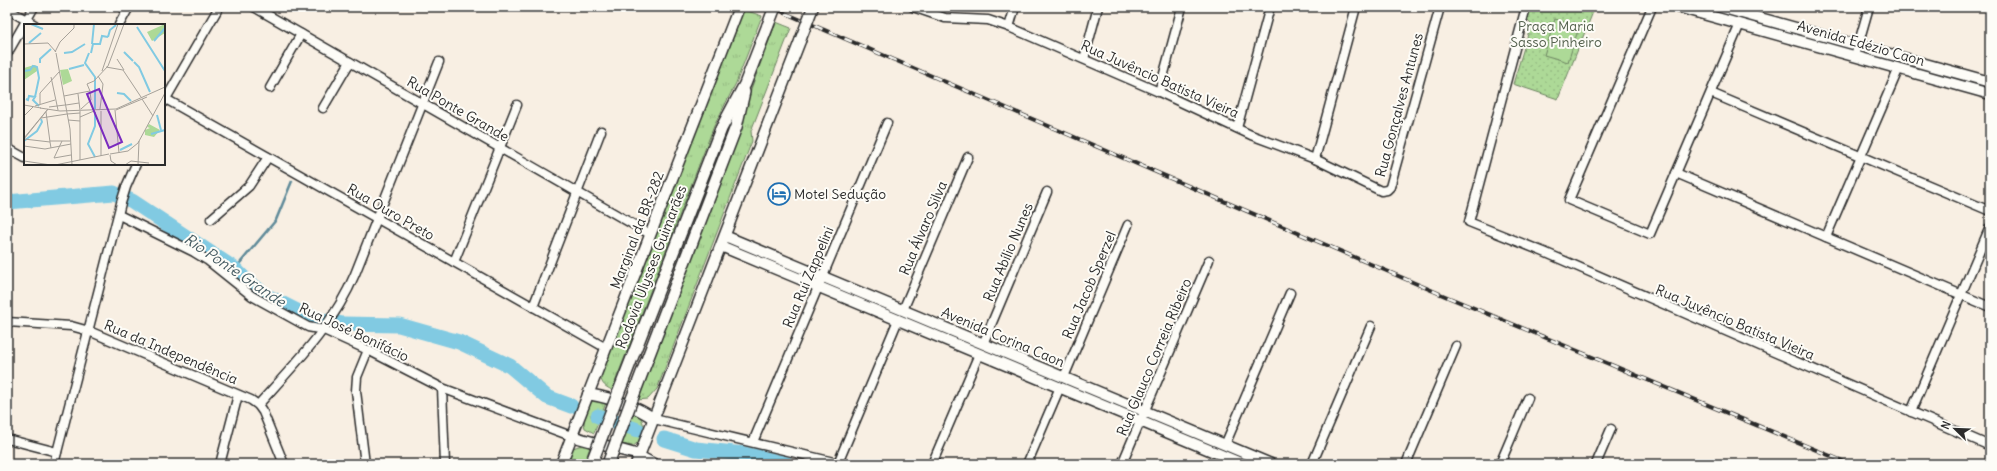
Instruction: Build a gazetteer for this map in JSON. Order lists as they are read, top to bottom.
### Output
{
  "streets": {
    "highway": ["Rodovia Ulysses Guimarães"],
    "main road": ["Avenida Edézio Caon", "Marginal da BR-282", "Avenida Corina Caon"],
    "street": [
      "Rua Juvêncio Batista Vieira",
      "Rua Gonçalves Antunes",
      "Rua Ponte Grande",
      "Rua Ouro Preto",
      "Rua Álvaro Silva",
      "Rua Abílio Nunes",
      "Rua Rui Zappelini",
      "Rua Jacob Sperzel",
      "Rua José Bonifácio",
      "Rua da Independência",
      "Rua Glauco Correia Ribeiro"
    ]
  },
  "crossings": [
    ["Rua Juvêncio Batista Vieira", "Rua Gonçalves Antunes"],
    ["Rua Ponte Grande", "Marginal da BR-282"],
    ["Rua Ouro Preto", "Marginal da BR-282"],
    ["Rua Álvaro Silva", "Avenida Corina Caon"],
    ["Marginal da BR-282", "Rua José Bonifácio"],
    ["Rua Abílio Nunes", "Avenida Corina Caon"],
    ["Rua Rui Zappelini", "Avenida Corina Caon"],
    ["Rua Jacob Sperzel", "Avenida Corina Caon"],
    ["Avenida Corina Caon", "Rua Glauco Correia Ribeiro"]
  ],
  "water": ["Rio Ponte Grande"],
  "parks": ["Praça Maria Sasso Pinheiro"],
  "places": {
    "hotel": ["Motel Sedução"]
  },
  "north": "top left"
}
